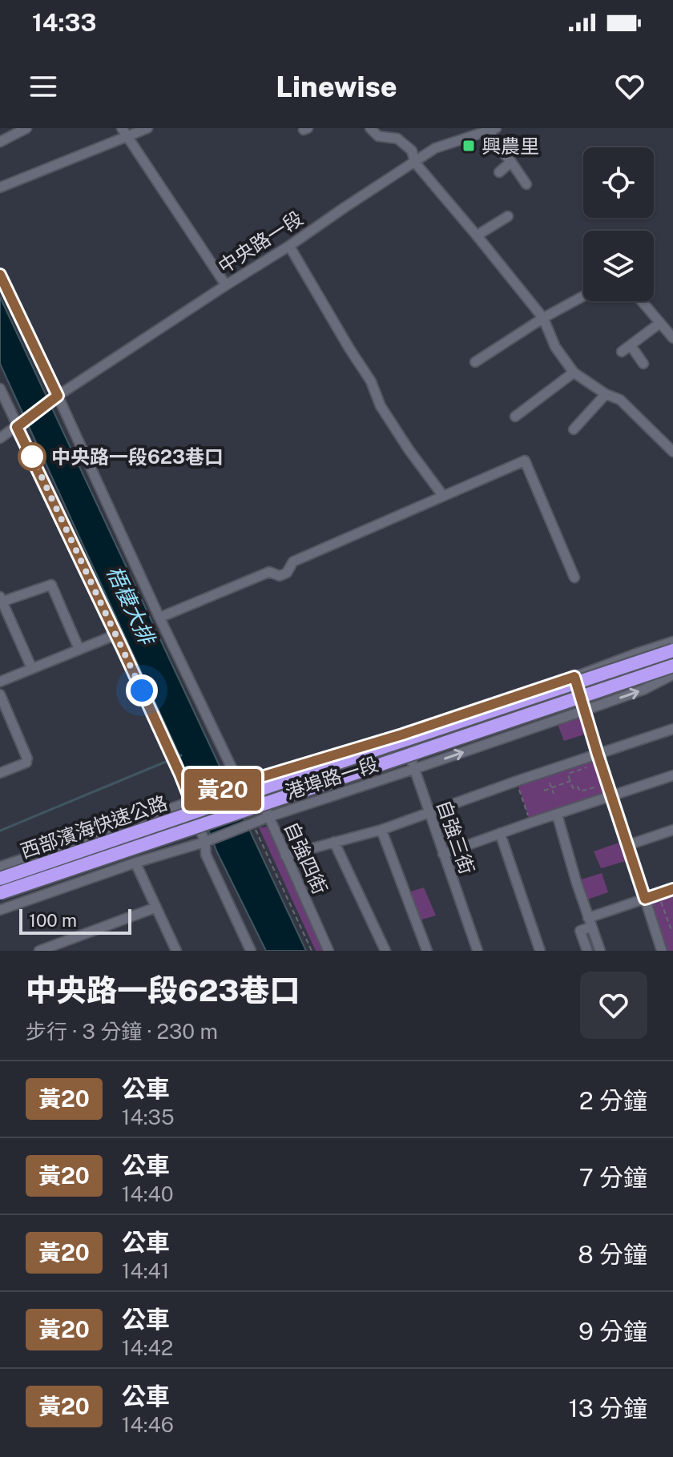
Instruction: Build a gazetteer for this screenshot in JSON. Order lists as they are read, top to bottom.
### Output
{
  "streets": {
    "highway": ["西部濱海快速公路"],
    "street": [
      "中央路一段",
      "港埠路一段",
      "自強三街",
      "自強四街"
    ]
  },
  "crossings": [
    ["港埠路一段", "西部濱海快速公路"],
    ["港埠路一段", "自強三街"],
    ["港埠路一段", "自強四街"]
  ],
  "water": ["梧棲大排"],
  "places": {
    "transit": ["興農里"],
    "other": ["中央路一段623巷口"]
  },
  "lines": ["bus line 黃20"],
  "scale_bar": "100 m",
  "page": {
    "status": "14:33",
    "header": "Linewise",
    "on_map": "黃20",
    "scale": "100 m",
    "heading": ["中央路一段623巷口", "步行 · 3 分鐘 · 230 m"],
    "list": [
      {
        "mark": "黃20",
        "name": "公車",
        "note": "14:35",
        "value": "2 分鐘"
      },
      {
        "mark": "黃20",
        "name": "公車",
        "note": "14:40",
        "value": "7 分鐘"
      },
      {
        "mark": "黃20",
        "name": "公車",
        "note": "14:41",
        "value": "8 分鐘"
      },
      {
        "mark": "黃20",
        "name": "公車",
        "note": "14:42",
        "value": "9 分鐘"
      },
      {
        "mark": "黃20",
        "name": "公車",
        "note": "14:46",
        "value": "13 分鐘"
      }
    ]
  }
}
